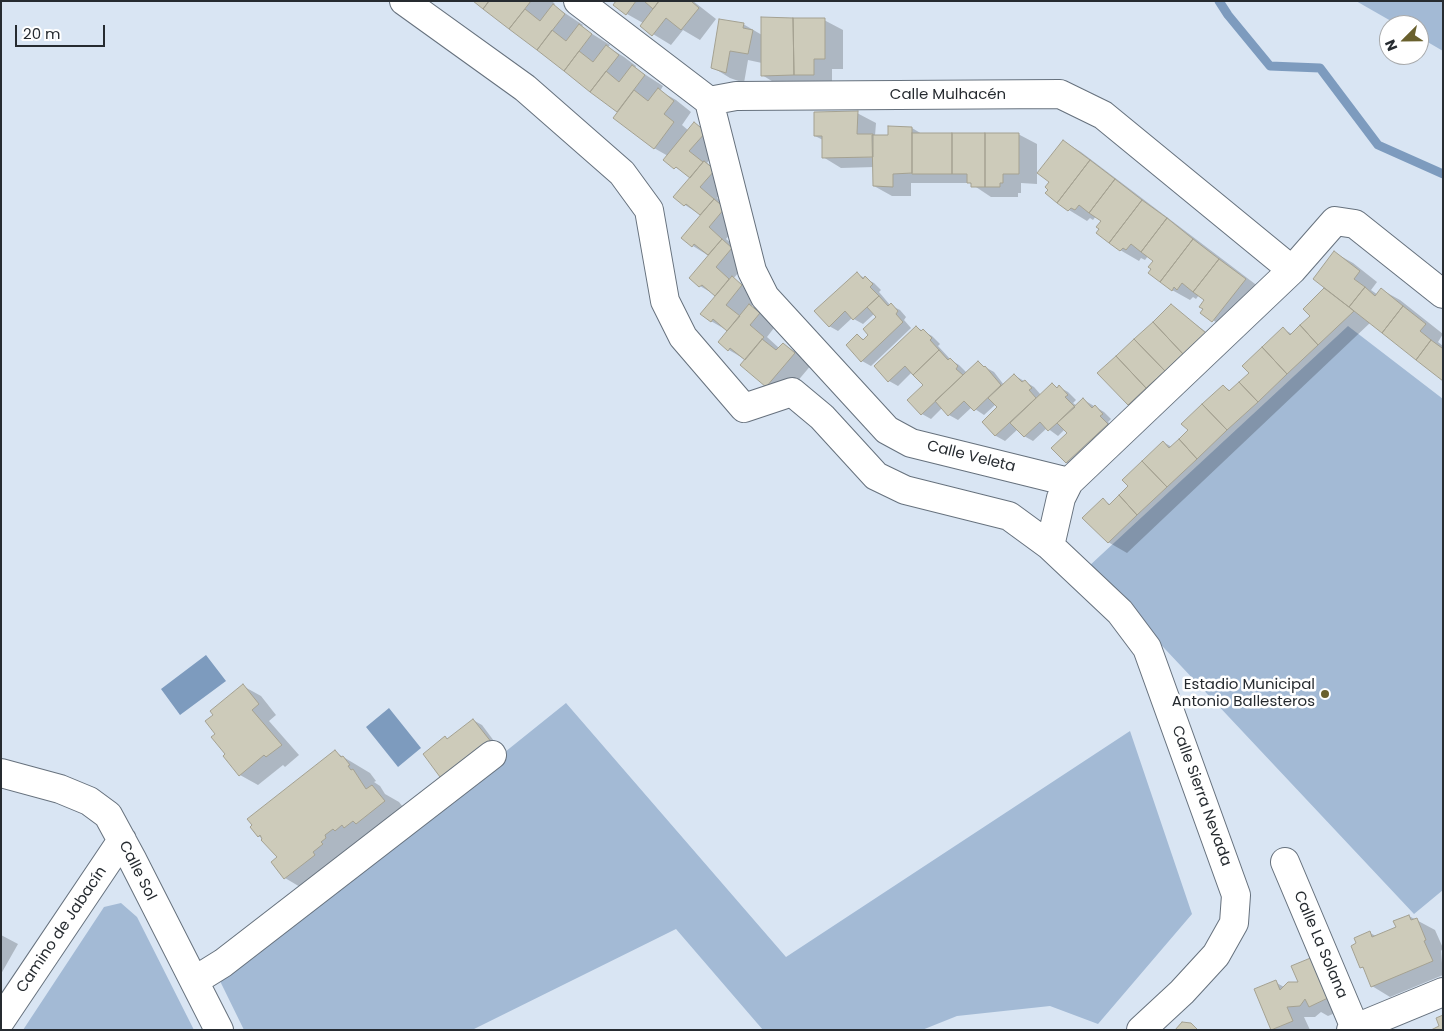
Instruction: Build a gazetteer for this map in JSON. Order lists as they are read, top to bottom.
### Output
{
  "streets": {
    "street": [
      "Calle Mulhacén",
      "Calle Veleta",
      "Calle Sierra Nevada",
      "Calle Sol",
      "Camino de Jabacín",
      "Calle La Solana"
    ]
  },
  "crossings": [
    ["Calle Mulhacén", "Calle Veleta"],
    ["Calle Sol", "Camino de Jabacín"]
  ],
  "places": ["Estadio Municipal Antonio Ballesteros"],
  "scale_bar": "20 m",
  "north": "bottom left"
}
